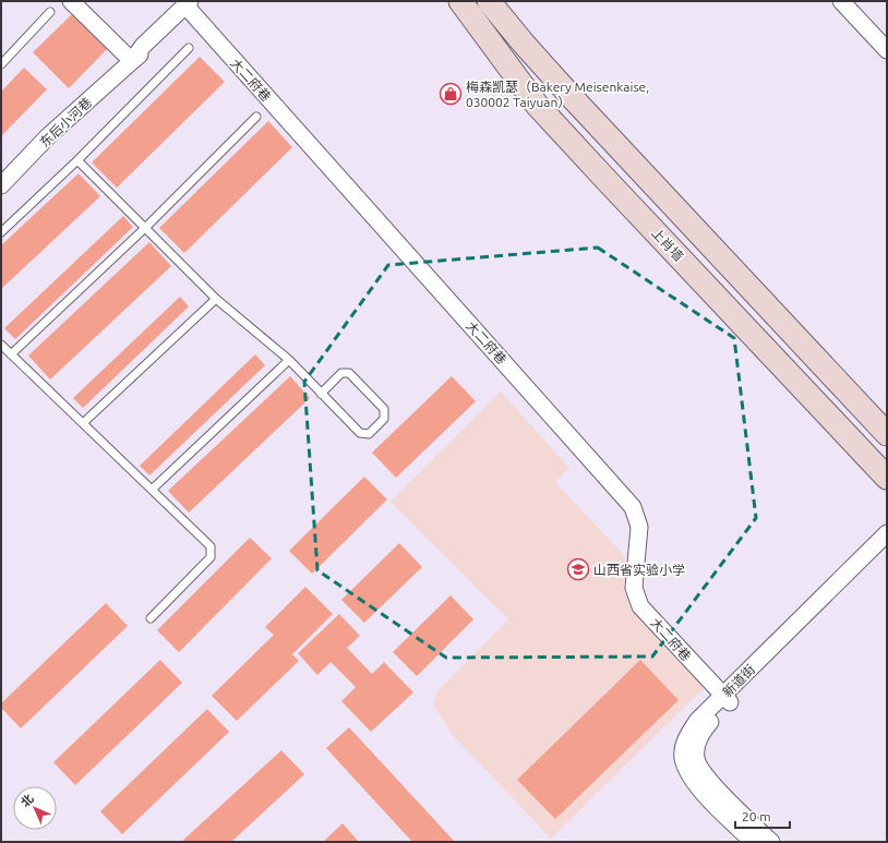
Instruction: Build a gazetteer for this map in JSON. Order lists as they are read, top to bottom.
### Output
{
  "streets": {
    "street": [
      "大二府巷",
      "东后小河巷",
      "上肖墙",
      "新道街"
    ]
  },
  "crossings": [
    ["大二府巷", "东后小河巷"],
    ["大二府巷", "新道街"]
  ],
  "places": {
    "shop": ["梅森凯瑟（Bakery Meisenkaise, 030002 Taiyuan）"],
    "school or university": ["山西省实验小学"]
  },
  "scale_bar": "20 m",
  "north": "top left"
}
